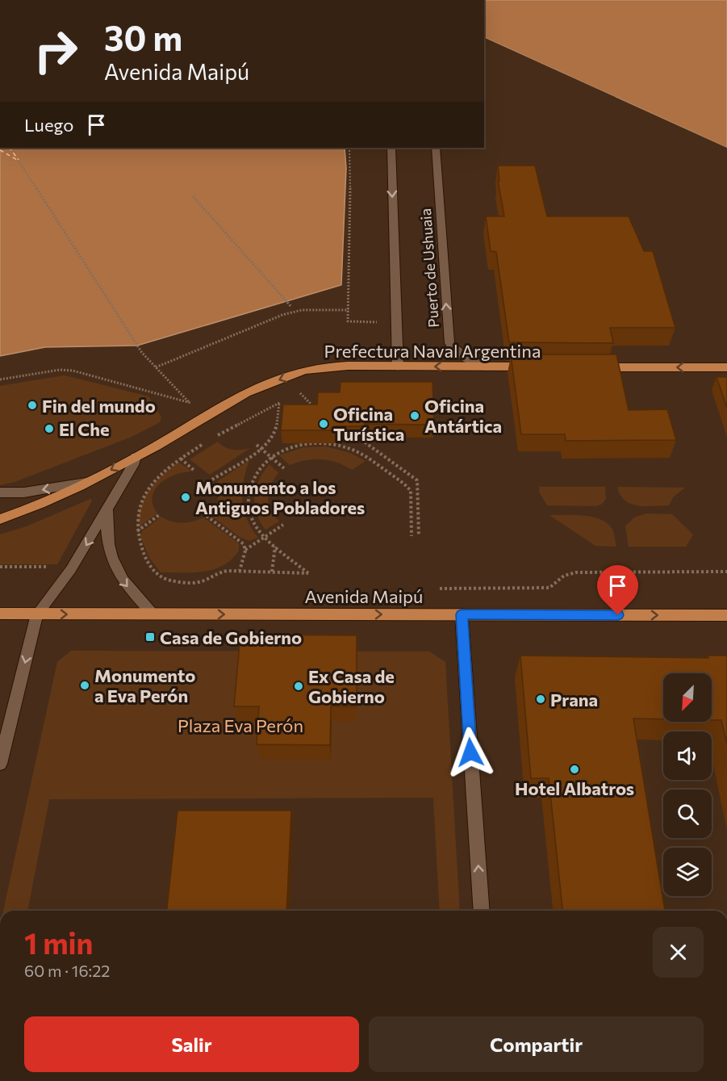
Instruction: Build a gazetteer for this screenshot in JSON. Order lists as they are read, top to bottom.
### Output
{
  "streets": {
    "main road": ["Prefectura Naval Argentina", "Avenida Maipú"],
    "street": ["Puerto de Ushuaia"]
  },
  "crossings": [
    ["Puerto de Ushuaia", "Prefectura Naval Argentina"]
  ],
  "one_way": ["Prefectura Naval Argentina", "Avenida Maipú"],
  "parks": ["Plaza Eva Perón"],
  "places": {
    "other": [
      "Fin del mundo",
      "Oficina Antártica",
      "Oficina Turística",
      "El Che",
      "Monumento a los Antiguos Pobladores",
      "Monumento a Eva Perón",
      "Ex Casa de Gobierno",
      "Prana",
      "Hotel Albatros"
    ],
    "transit": ["Casa de Gobierno"]
  },
  "north": "bottom left",
  "page": {
    "turn": ["30 m", "Avenida Maipú"],
    "then": "Luego",
    "heading": ["1 min", "60 m · 16:22"],
    "buttons": ["Salir", "Compartir"]
  }
}
